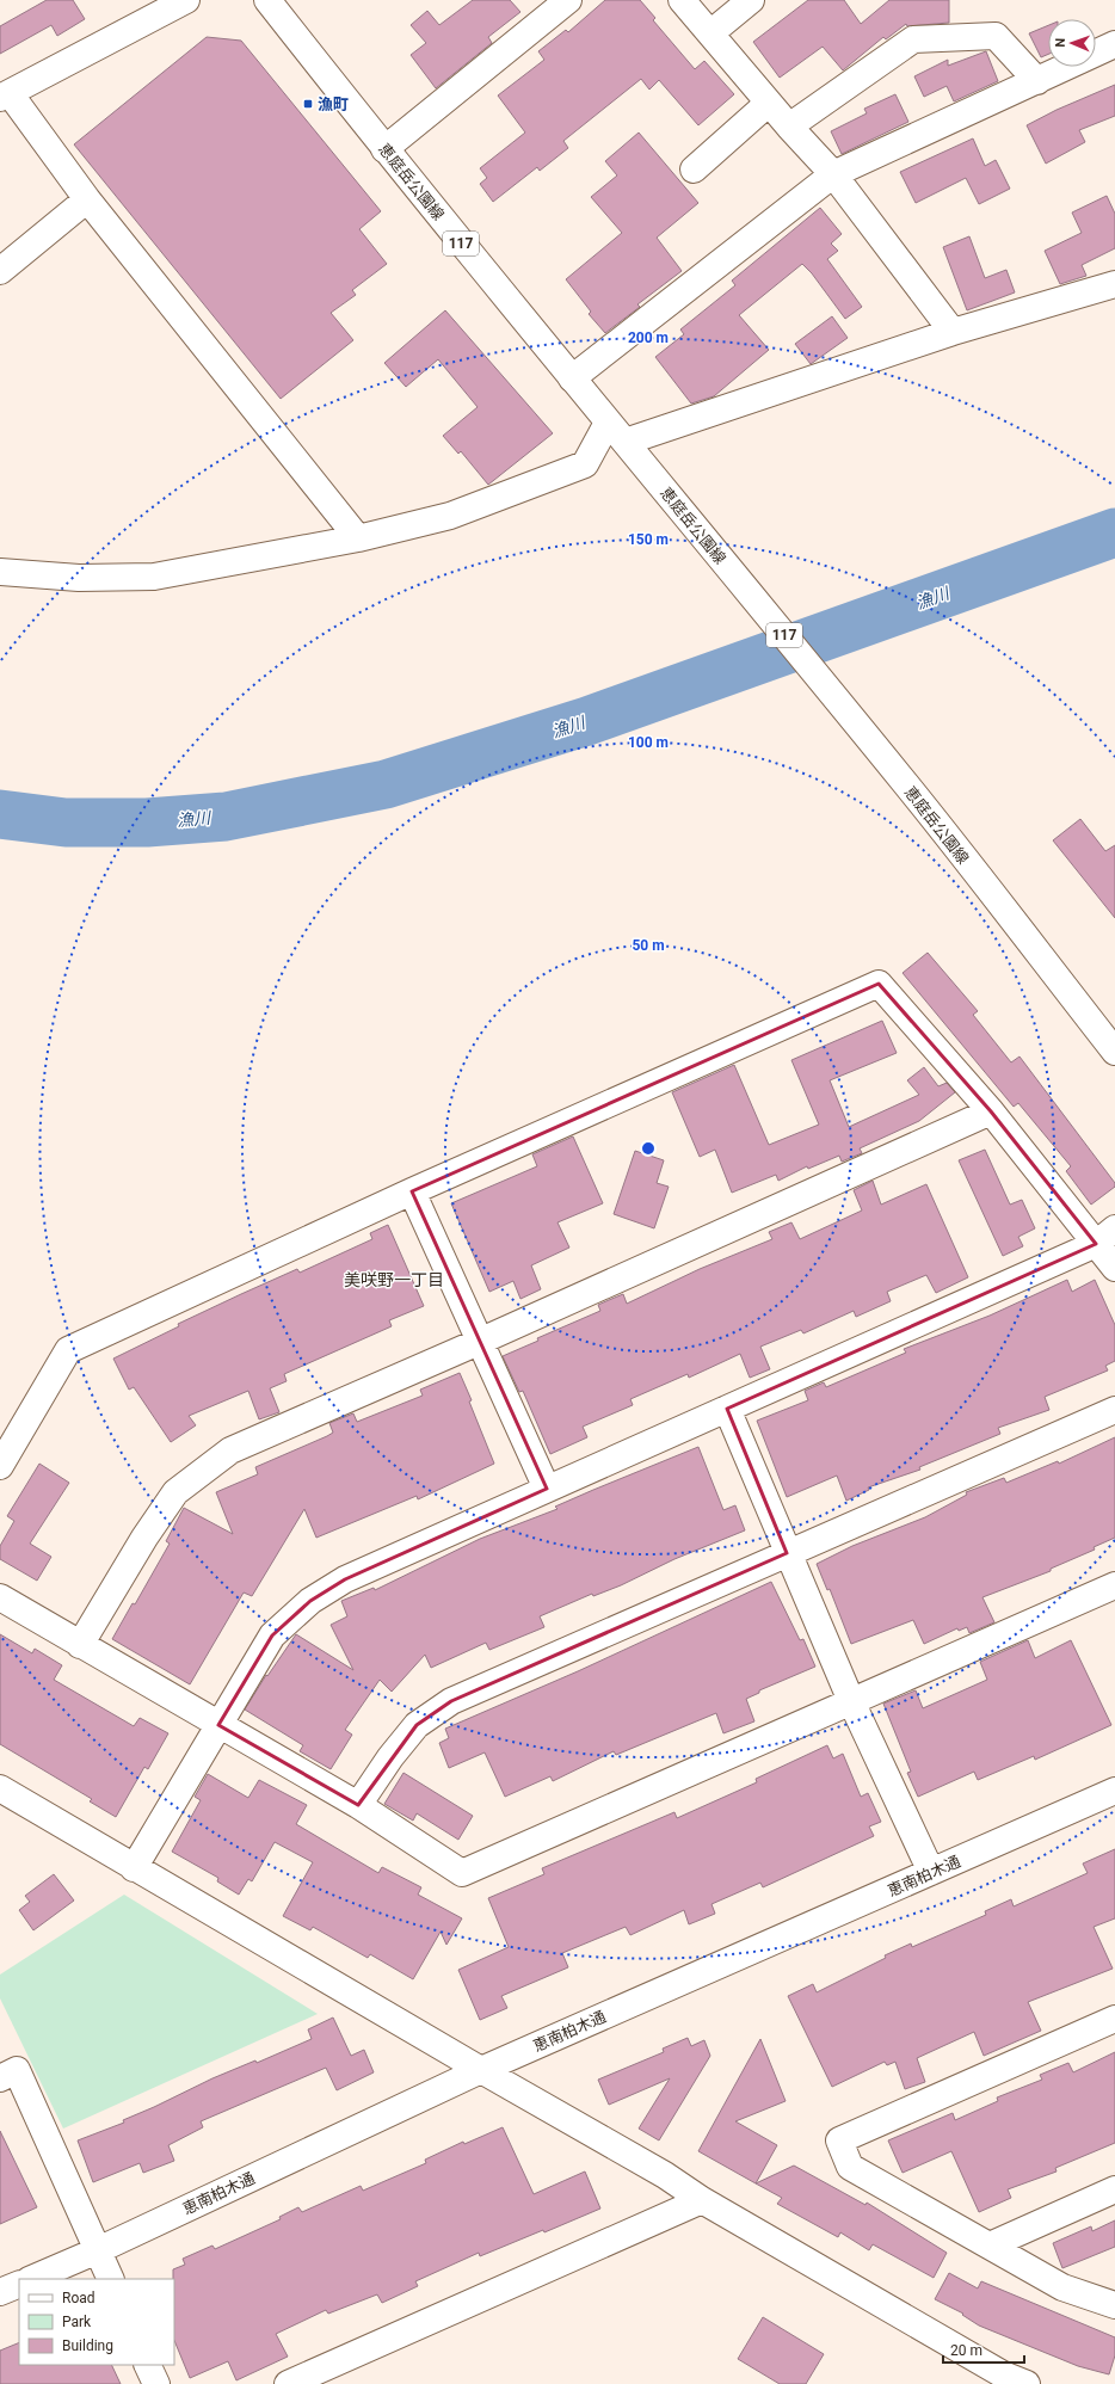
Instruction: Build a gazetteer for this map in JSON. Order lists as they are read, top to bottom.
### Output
{
  "streets": {
    "street": ["恵庭岳公園線", "117", "恵南柏木通"]
  },
  "districts": ["美咲野一丁目"],
  "water": ["漁川"],
  "places": {
    "transit": ["漁町"]
  },
  "legend": ["Road", "Park", "Building"],
  "scale_bar": "20 m",
  "north": "left",
  "rings": [
    "200 m",
    "150 m",
    "100 m",
    "50 m"
  ]
}
